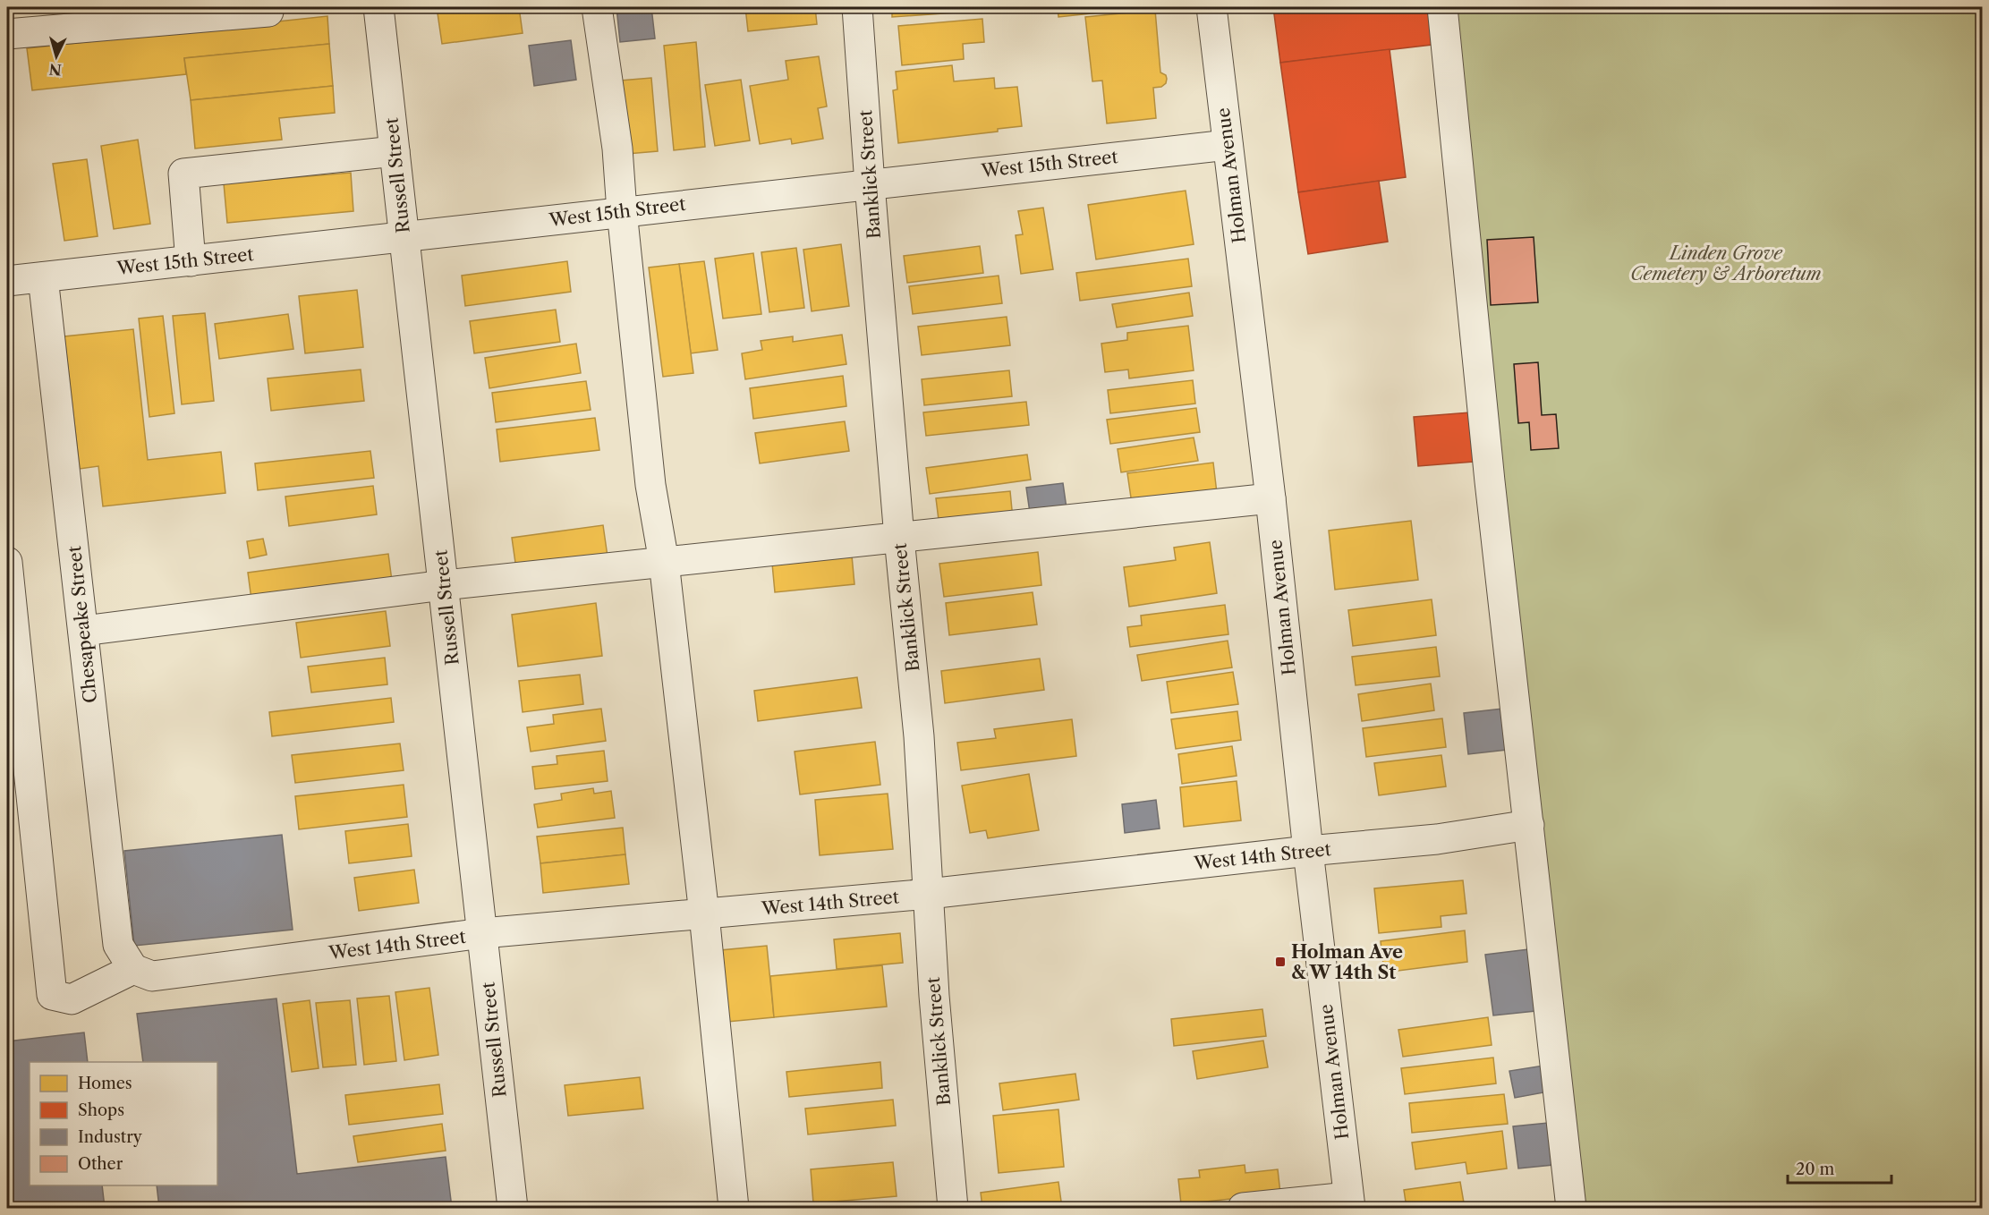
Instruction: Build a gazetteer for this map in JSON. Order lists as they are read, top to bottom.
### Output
{
  "streets": {
    "street": [
      "West 15th Street",
      "Banklick Street",
      "Russell Street",
      "Holman Avenue",
      "Chesapeake Street",
      "West 14th Street"
    ]
  },
  "crossings": [
    ["West 15th Street", "Banklick Street"],
    ["West 15th Street", "Russell Street"],
    ["West 15th Street", "Holman Avenue"],
    ["West 15th Street", "Chesapeake Street"],
    ["Banklick Street", "West 14th Street"],
    ["Russell Street", "West 14th Street"],
    ["Holman Avenue", "West 14th Street"],
    ["Chesapeake Street", "West 14th Street"]
  ],
  "parks": ["Linden Grove Cemetery & Arboretum"],
  "places": {
    "transit": ["Holman Ave & W 14th St"]
  },
  "legend": [
    "Homes",
    "Shops",
    "Industry",
    "Other"
  ],
  "scale_bar": "20 m",
  "north": "bottom"
}
